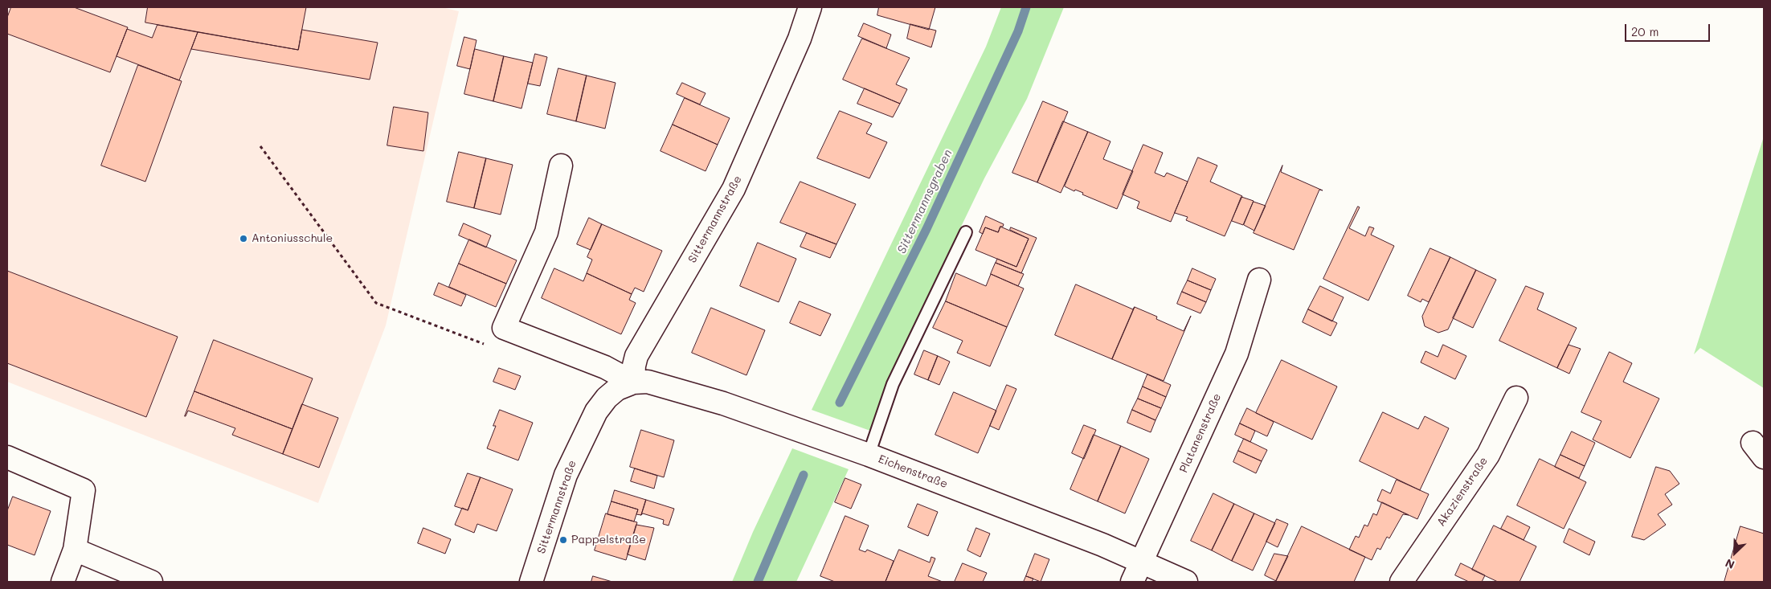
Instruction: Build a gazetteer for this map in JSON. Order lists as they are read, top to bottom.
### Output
{
  "streets": {
    "street": [
      "Sittermannstraße",
      "Platanenstraße",
      "Eichenstraße",
      "Akazienstraße"
    ]
  },
  "crossings": [
    ["Sittermannstraße", "Eichenstraße"],
    ["Platanenstraße", "Eichenstraße"]
  ],
  "water": ["Sittermannsgraben"],
  "places": ["Antoniusschule", "Pappelstraße"],
  "scale_bar": "20 m",
  "north": "bottom left"
}
